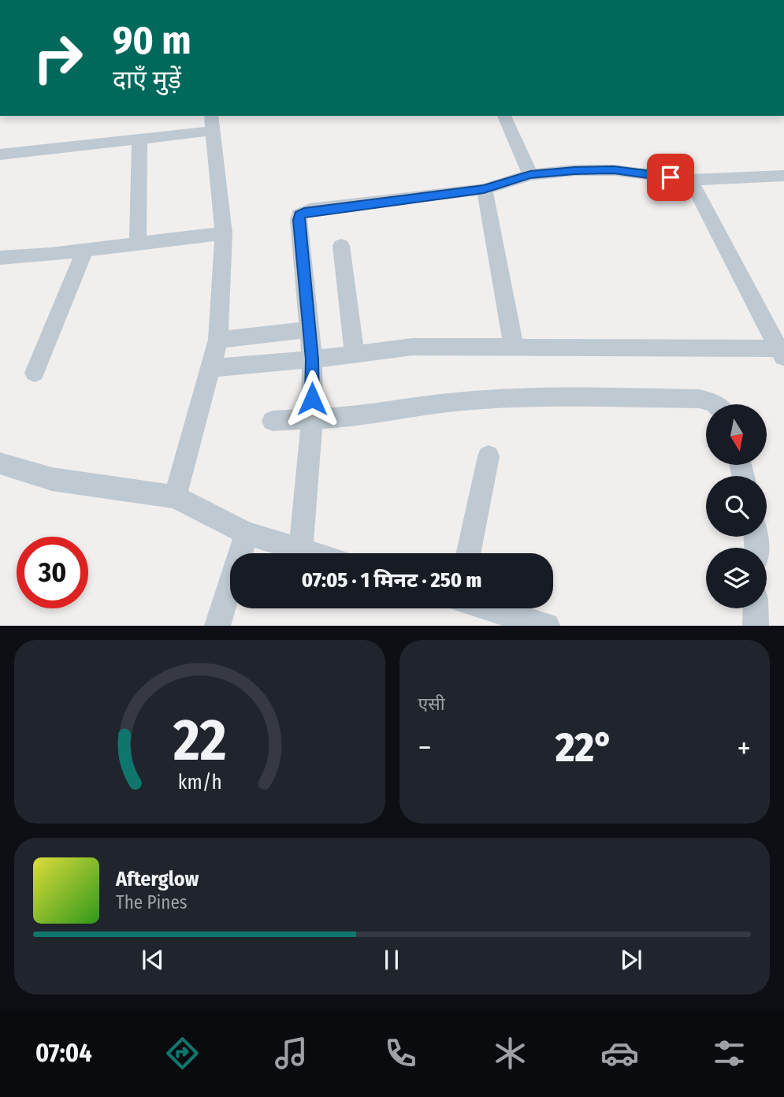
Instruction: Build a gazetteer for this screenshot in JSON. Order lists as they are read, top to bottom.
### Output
{
  "north": "bottom",
  "page": {
    "turn": ["90 m", "दाएँ मुड़ें"],
    "limit": "30",
    "trip": "07:05 · 1 मिनट · 250 m",
    "tile": "एसी",
    "heat": ["−", "22°", "+"],
    "song": ["Afterglow", "The Pines"],
    "tabs": "07:04",
    "gauge": ["22", "km/h"]
  }
}
